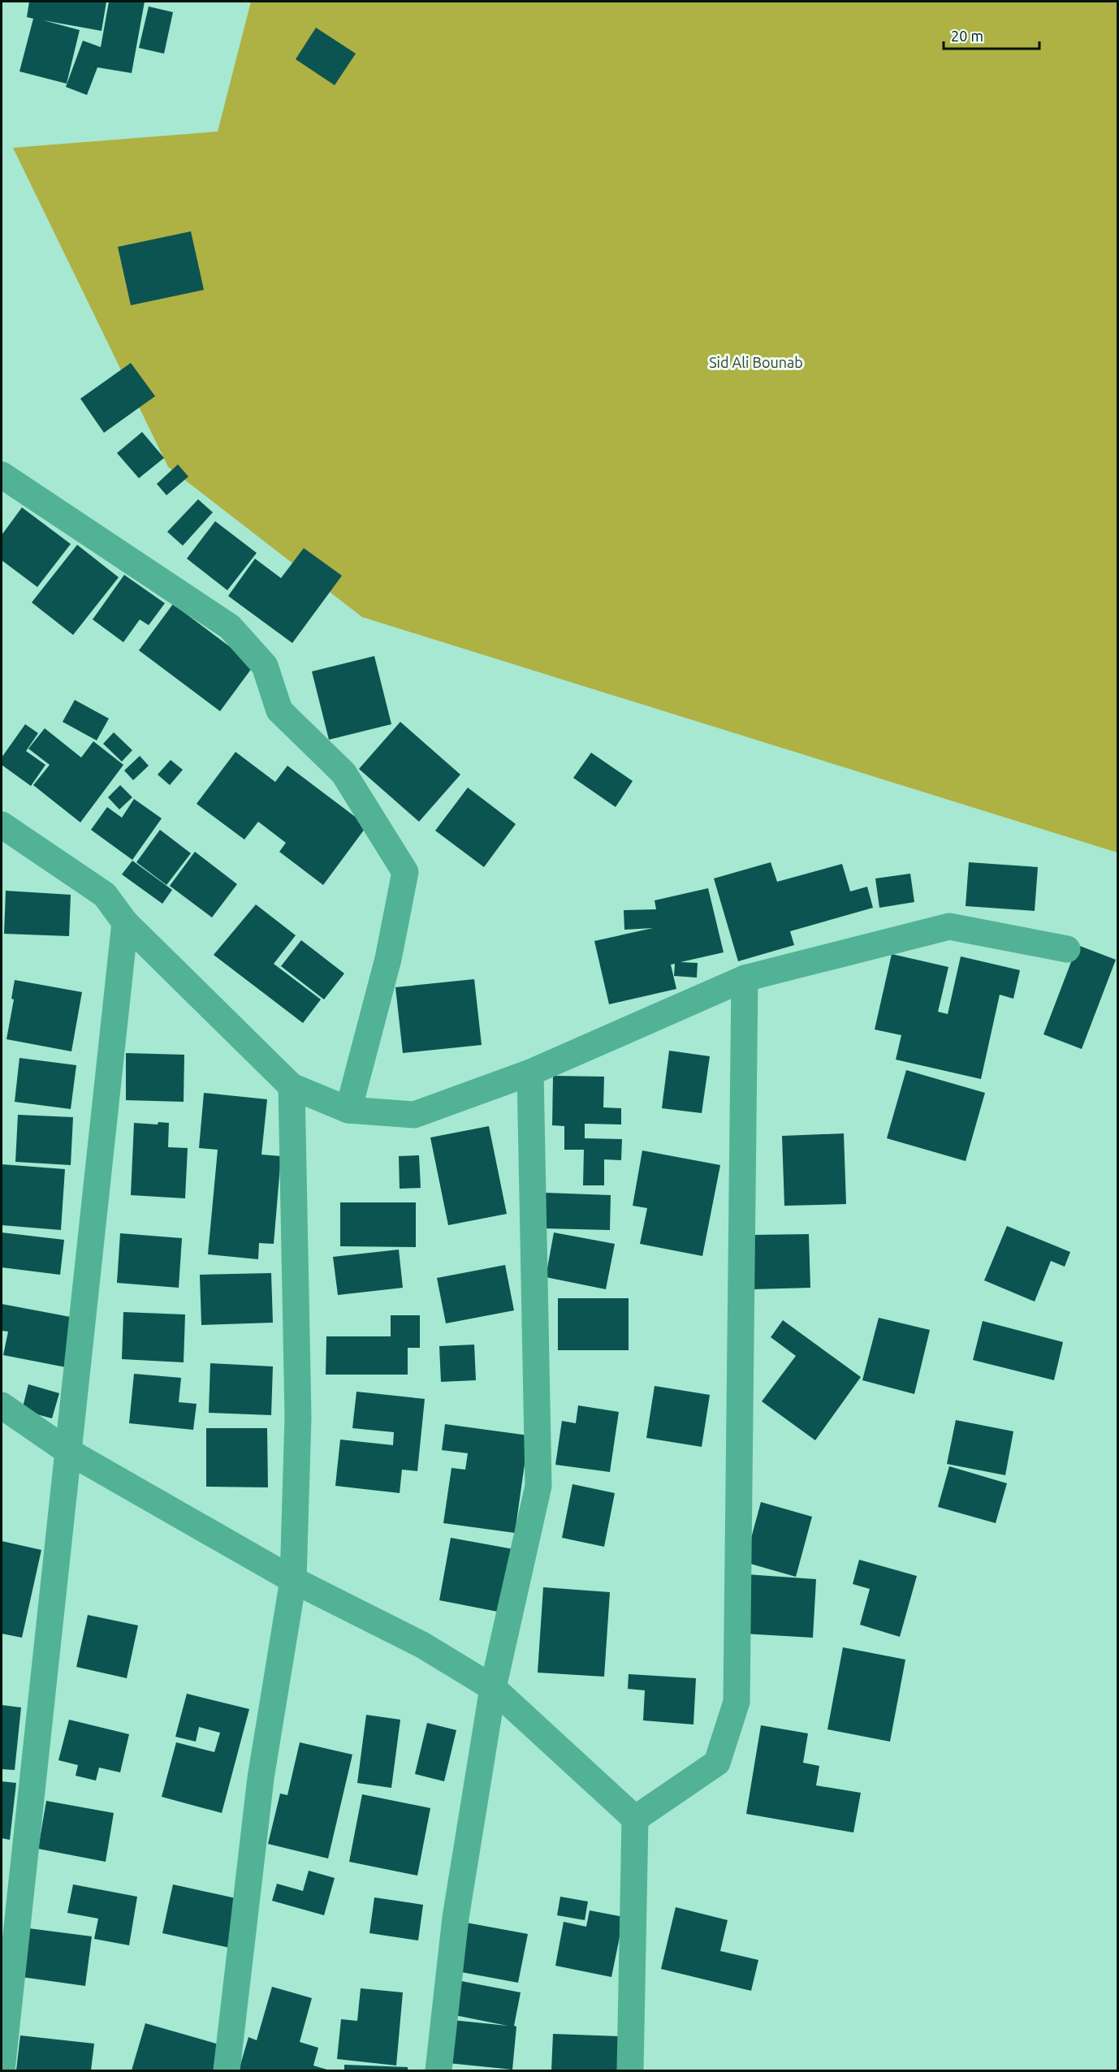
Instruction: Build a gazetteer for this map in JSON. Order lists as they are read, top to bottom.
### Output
{
  "parks": ["Sid Ali Bounab"],
  "scale_bar": "20 m"
}
